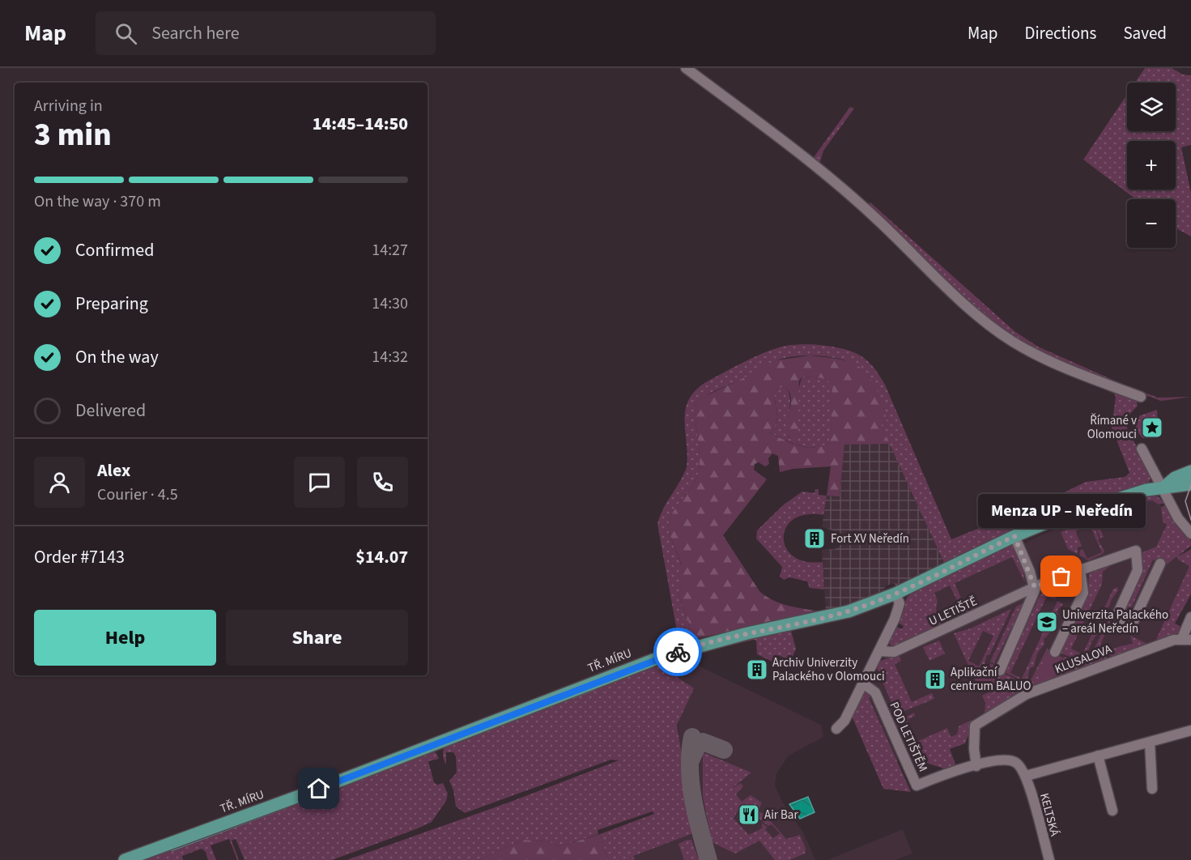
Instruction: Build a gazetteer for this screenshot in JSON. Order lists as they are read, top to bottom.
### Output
{
  "streets": {
    "main road": ["TŘ. MÍRU"],
    "street": [
      "U LETIŠTĚ",
      "KLUSALOVA",
      "POD LETIŠTĚM",
      "KELTSKÁ"
    ]
  },
  "crossings": [
    ["KLUSALOVA", "POD LETIŠTĚM"],
    ["POD LETIŠTĚM", "KELTSKÁ"]
  ],
  "places": {
    "place": ["Římané v Olomouci"],
    "building": ["Fort XV Neředín", "Archiv Univerzity Palackého v Olomouci", "Aplikační centrum BALUO"],
    "other": ["Menza UP – Neředín"],
    "school or university": ["Univerzita Palackého – areál Neředín"],
    "restaurant": ["Air Bar"]
  },
  "page": {
    "header": "Map",
    "search": "Search here",
    "nav": ["Map", "Directions", "Saved"],
    "map_buttons": ["+", "−"],
    "heading": ["3 min", "Arriving in", "14:45–14:50"],
    "panel": [
      "Alex",
      "Courier · 4.5",
      "Order #7143",
      "$14.07"
    ],
    "bar": "On the way · 370 m",
    "list": [
      ["Confirmed", "14:27"],
      ["Preparing", "14:30"],
      ["On the way", "14:32"],
      "Delivered"
    ],
    "bubble": "Menza UP – Neředín",
    "buttons": ["Help", "Share"]
  }
}
